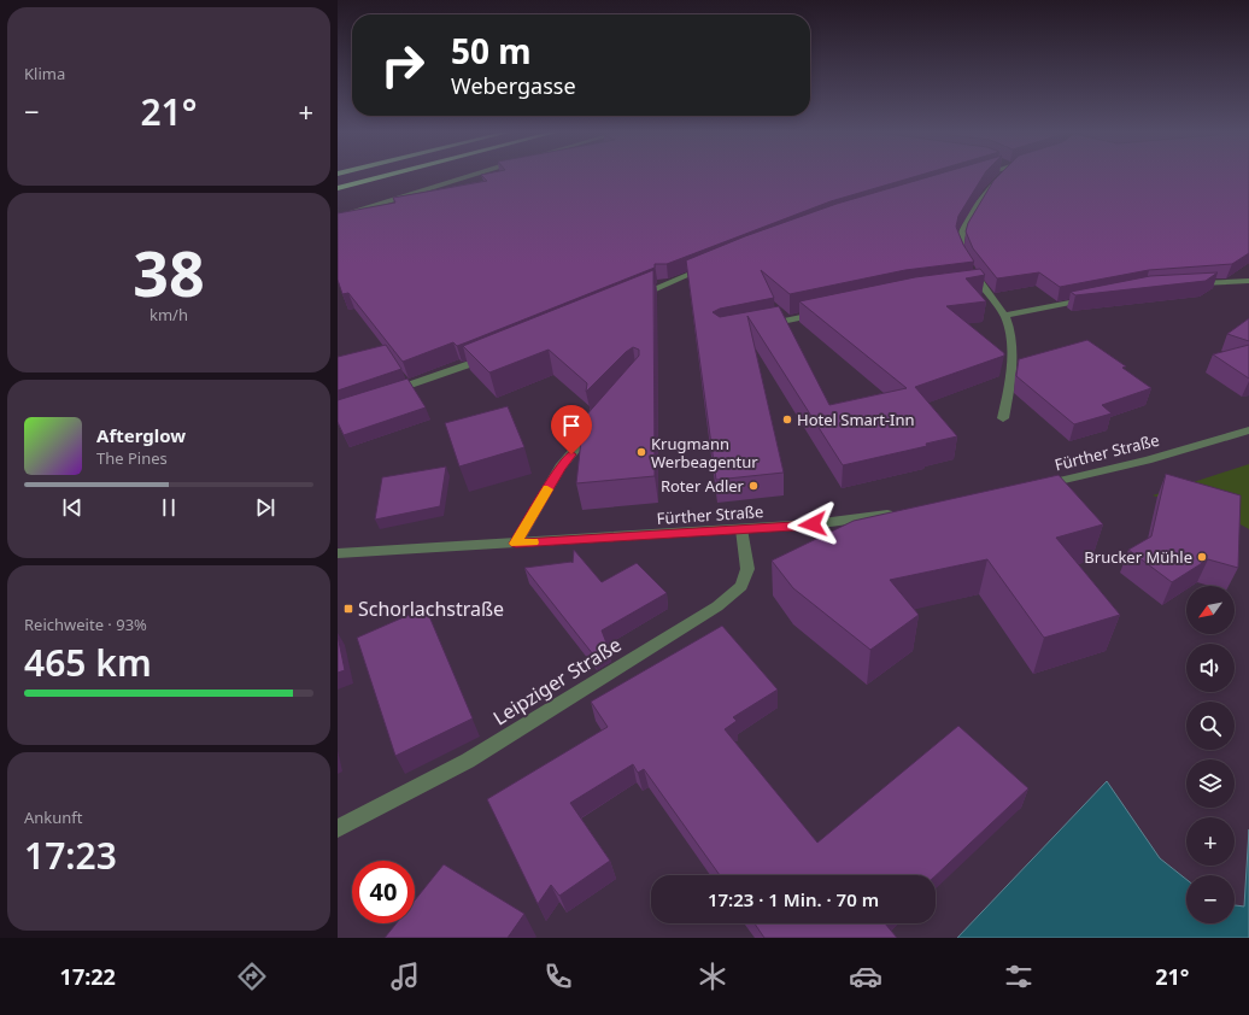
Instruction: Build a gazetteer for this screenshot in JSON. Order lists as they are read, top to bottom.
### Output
{
  "streets": {
    "street": ["Fürther Straße", "Leipziger Straße"]
  },
  "crossings": [
    ["Fürther Straße", "Leipziger Straße"]
  ],
  "places": {
    "other": [
      "Hotel Smart-Inn",
      "Krugmann Werbeagentur",
      "Roter Adler",
      "Brucker Mühle"
    ],
    "transit": ["Schorlachstraße"]
  },
  "north": "bottom left",
  "page": {
    "tile": [
      "Klima",
      ["38", "km/h"],
      ["Reichweite · 93%", "465 km"],
      ["Ankunft", "17:23"]
    ],
    "turn": ["50 m", "Webergasse"],
    "heat": ["−", "21°", "+"],
    "song": ["Afterglow", "The Pines"],
    "map_buttons": ["+", "−"],
    "limit": "40",
    "trip": "17:23 · 1 Min. · 70 m",
    "tabs": ["17:22", "21°"]
  }
}
